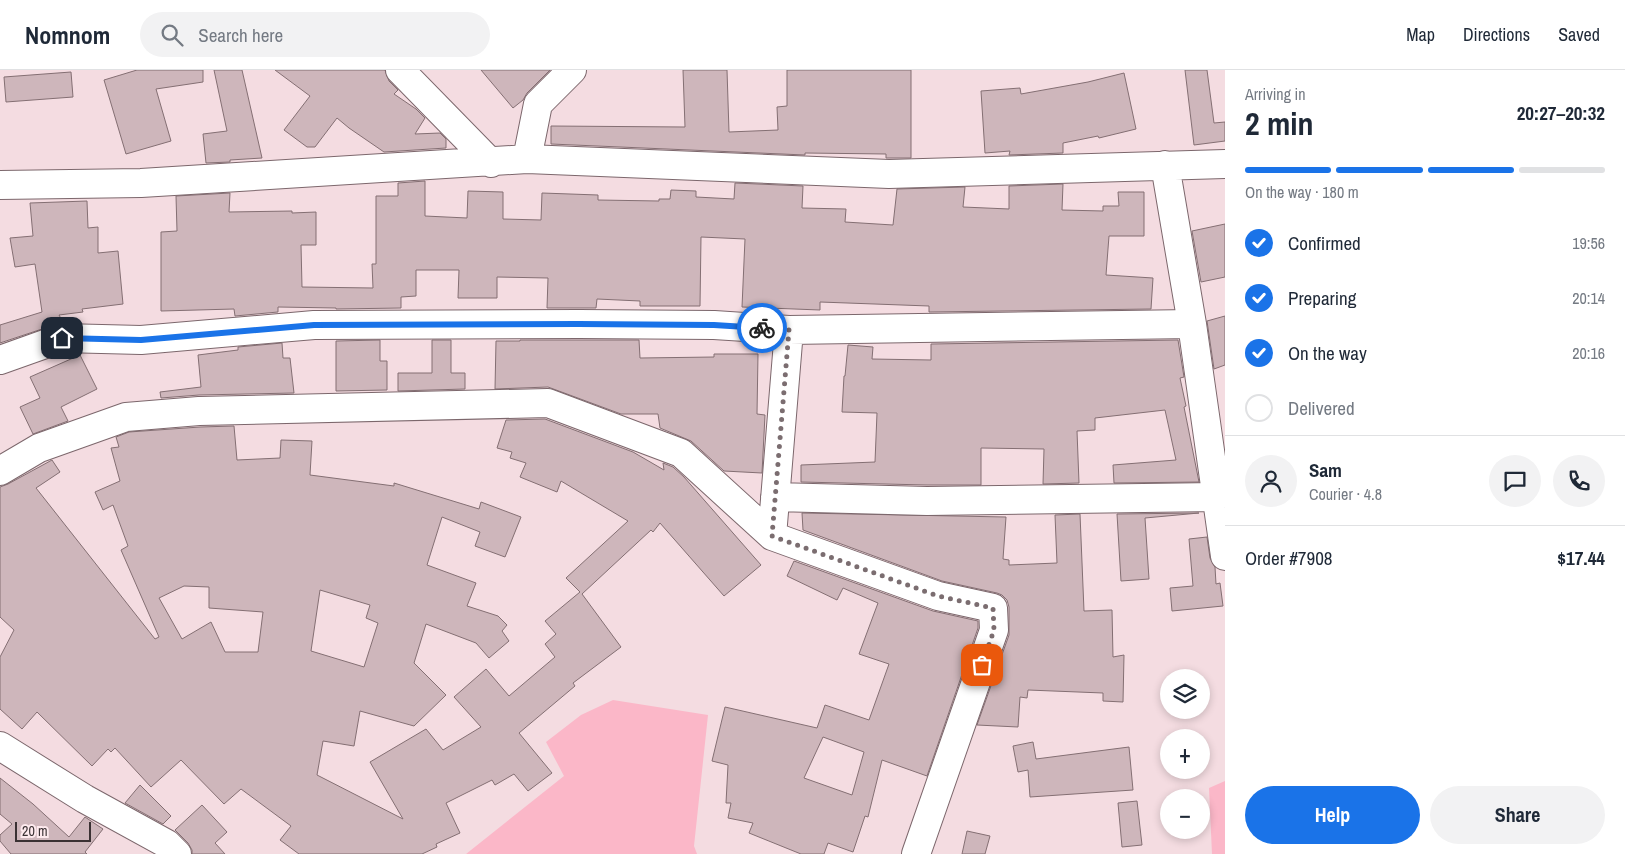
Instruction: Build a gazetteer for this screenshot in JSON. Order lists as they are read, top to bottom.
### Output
{
  "scale_bar": "20 m",
  "page": {
    "header": "Nomnom",
    "search": "Search here",
    "nav": ["Map", "Directions", "Saved"],
    "heading": ["2 min", "Arriving in", "20:27–20:32"],
    "panel": [
      "Sam",
      "Courier · 4.8",
      "Order #7908",
      "$17.44"
    ],
    "bar": "On the way · 180 m",
    "list": [
      ["Confirmed", "19:56"],
      ["Preparing", "20:14"],
      ["On the way", "20:16"],
      "Delivered"
    ],
    "map_buttons": ["+", "−"],
    "buttons": ["Help", "Share"],
    "scale": "20 m"
  }
}
